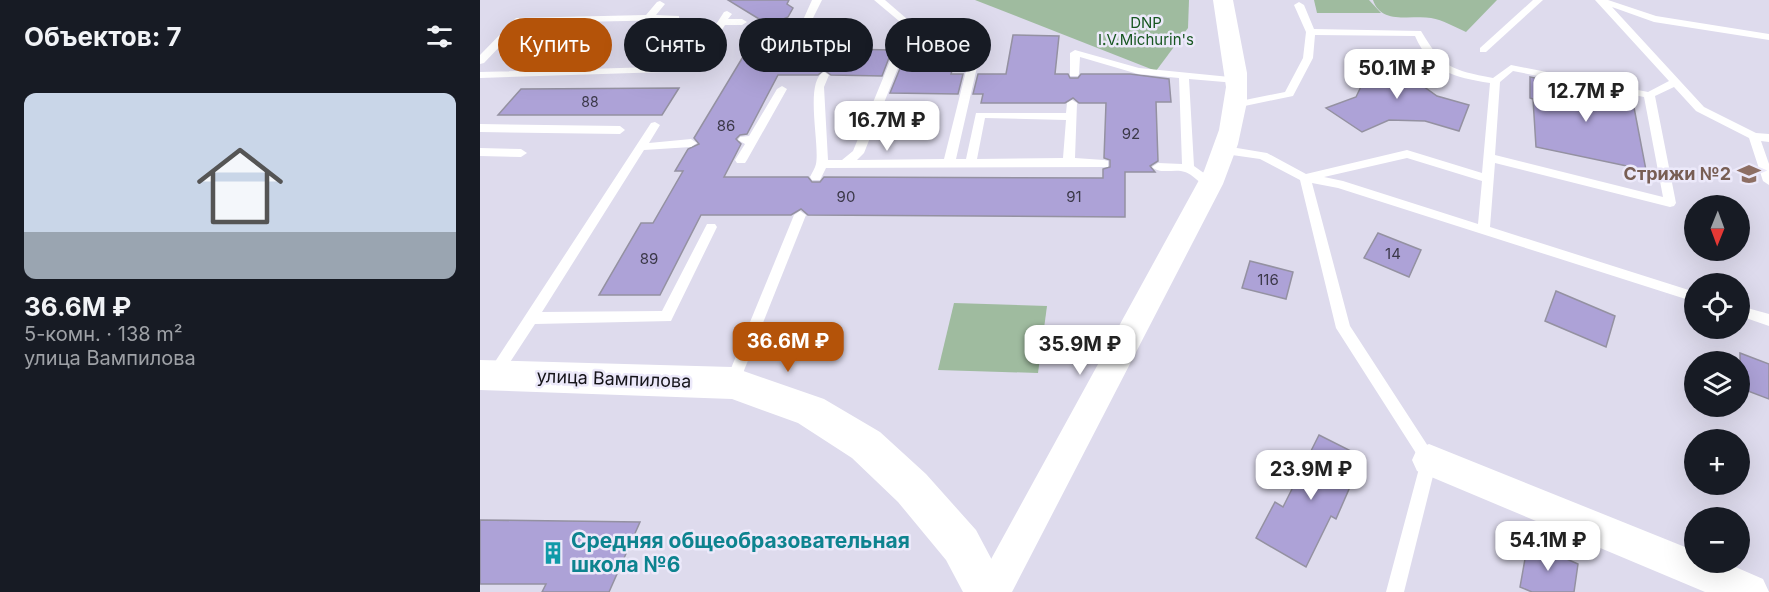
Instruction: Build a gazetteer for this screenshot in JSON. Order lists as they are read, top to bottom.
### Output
{
  "streets": {
    "street": ["улица Вампилова"]
  },
  "parks": ["DNP I.V.Michurin's"],
  "places": {
    "school or university": ["Стрижи №2"],
    "building": ["Средняя общеобразовательная школа №6"]
  },
  "house_numbers": [
    "88",
    "86",
    "92",
    "90",
    "91",
    "14",
    "89",
    "116"
  ],
  "north": "bottom",
  "page": {
    "heading": "Объектов: 7",
    "chip": [
      "Купить",
      "Снять",
      "Фильтры",
      "Новое"
    ],
    "price": [
      "50.1M ₽",
      "12.7M ₽",
      "16.7M ₽",
      "36.6M ₽",
      "35.9M ₽",
      "23.9M ₽",
      "54.1M ₽"
    ],
    "list": [
      {
        "name": "36.6M ₽",
        "note": "5-комн. · 138 m² · улица Вампилова"
      }
    ],
    "map_buttons": ["+", "−"]
  }
}
